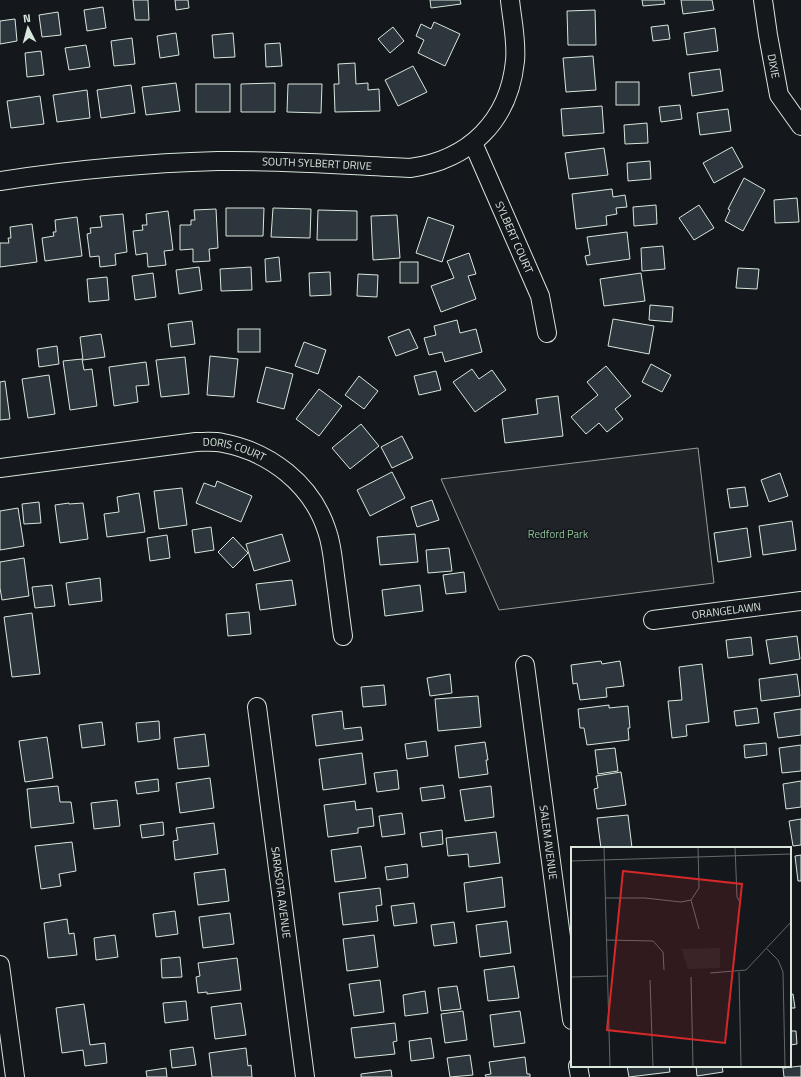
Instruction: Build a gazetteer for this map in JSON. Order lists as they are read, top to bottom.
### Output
{
  "streets": {
    "street": [
      "DIXIE",
      "SOUTH SYLBERT DRIVE",
      "SYLBERT COURT",
      "DORIS COURT",
      "ORANGELAWN",
      "SALEM AVENUE",
      "SARASOTA AVENUE"
    ]
  },
  "crossings": [
    ["SOUTH SYLBERT DRIVE", "SYLBERT COURT"]
  ],
  "parks": ["Redford Park"],
  "north": "top"
}
